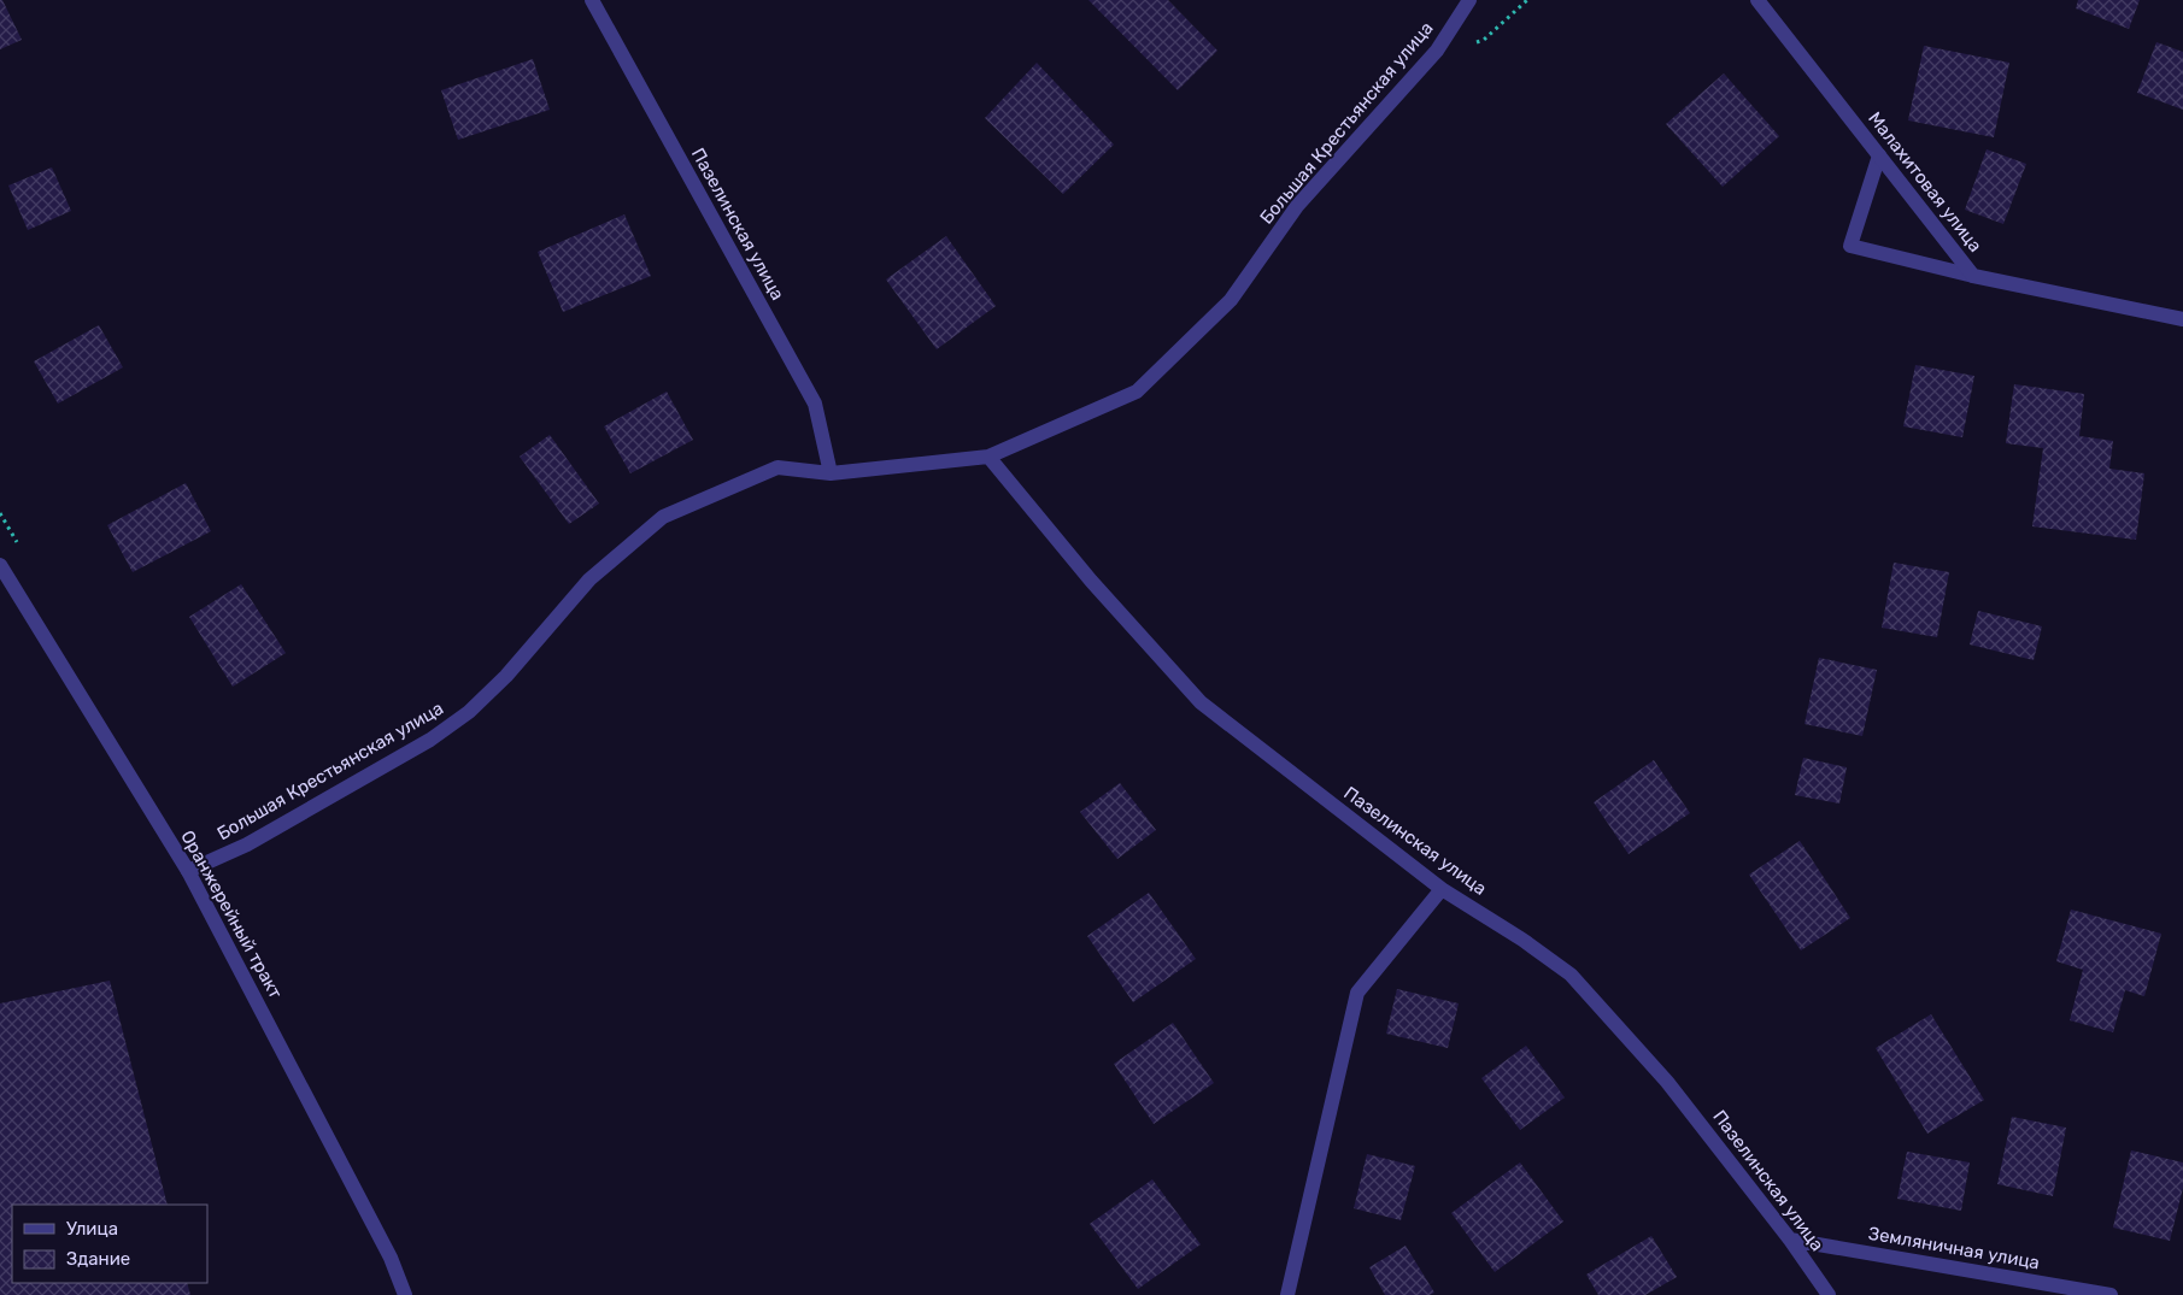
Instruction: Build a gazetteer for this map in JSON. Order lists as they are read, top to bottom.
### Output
{
  "streets": {
    "street": [
      "Большая Крестьянская улица",
      "Малахитовая улица",
      "Пазелинская улица",
      "Оранжерейный тракт",
      "Земляничная улица"
    ]
  },
  "crossings": [
    ["Большая Крестьянская улица", "Пазелинская улица"],
    ["Большая Крестьянская улица", "Оранжерейный тракт"],
    ["Пазелинская улица", "Земляничная улица"]
  ],
  "legend": ["Улица", "Здание"]
}
